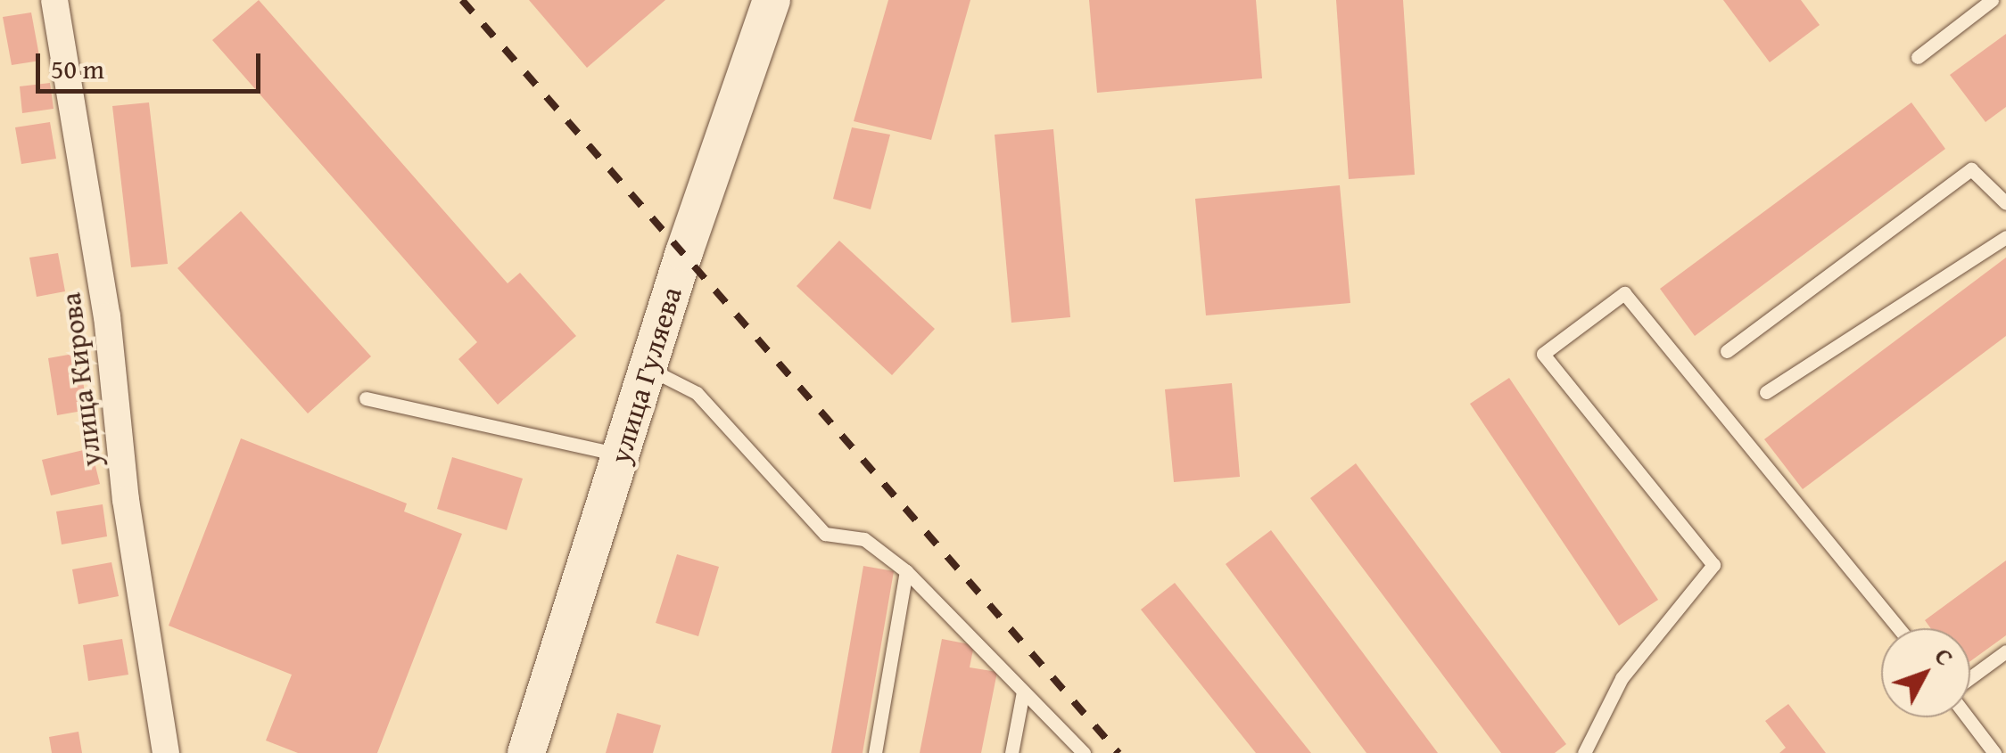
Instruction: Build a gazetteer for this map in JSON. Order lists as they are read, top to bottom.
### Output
{
  "streets": {
    "main road": ["улица Гуляева"],
    "street": ["улица Кирова"]
  },
  "scale_bar": "50 m",
  "north": "top right"
}
